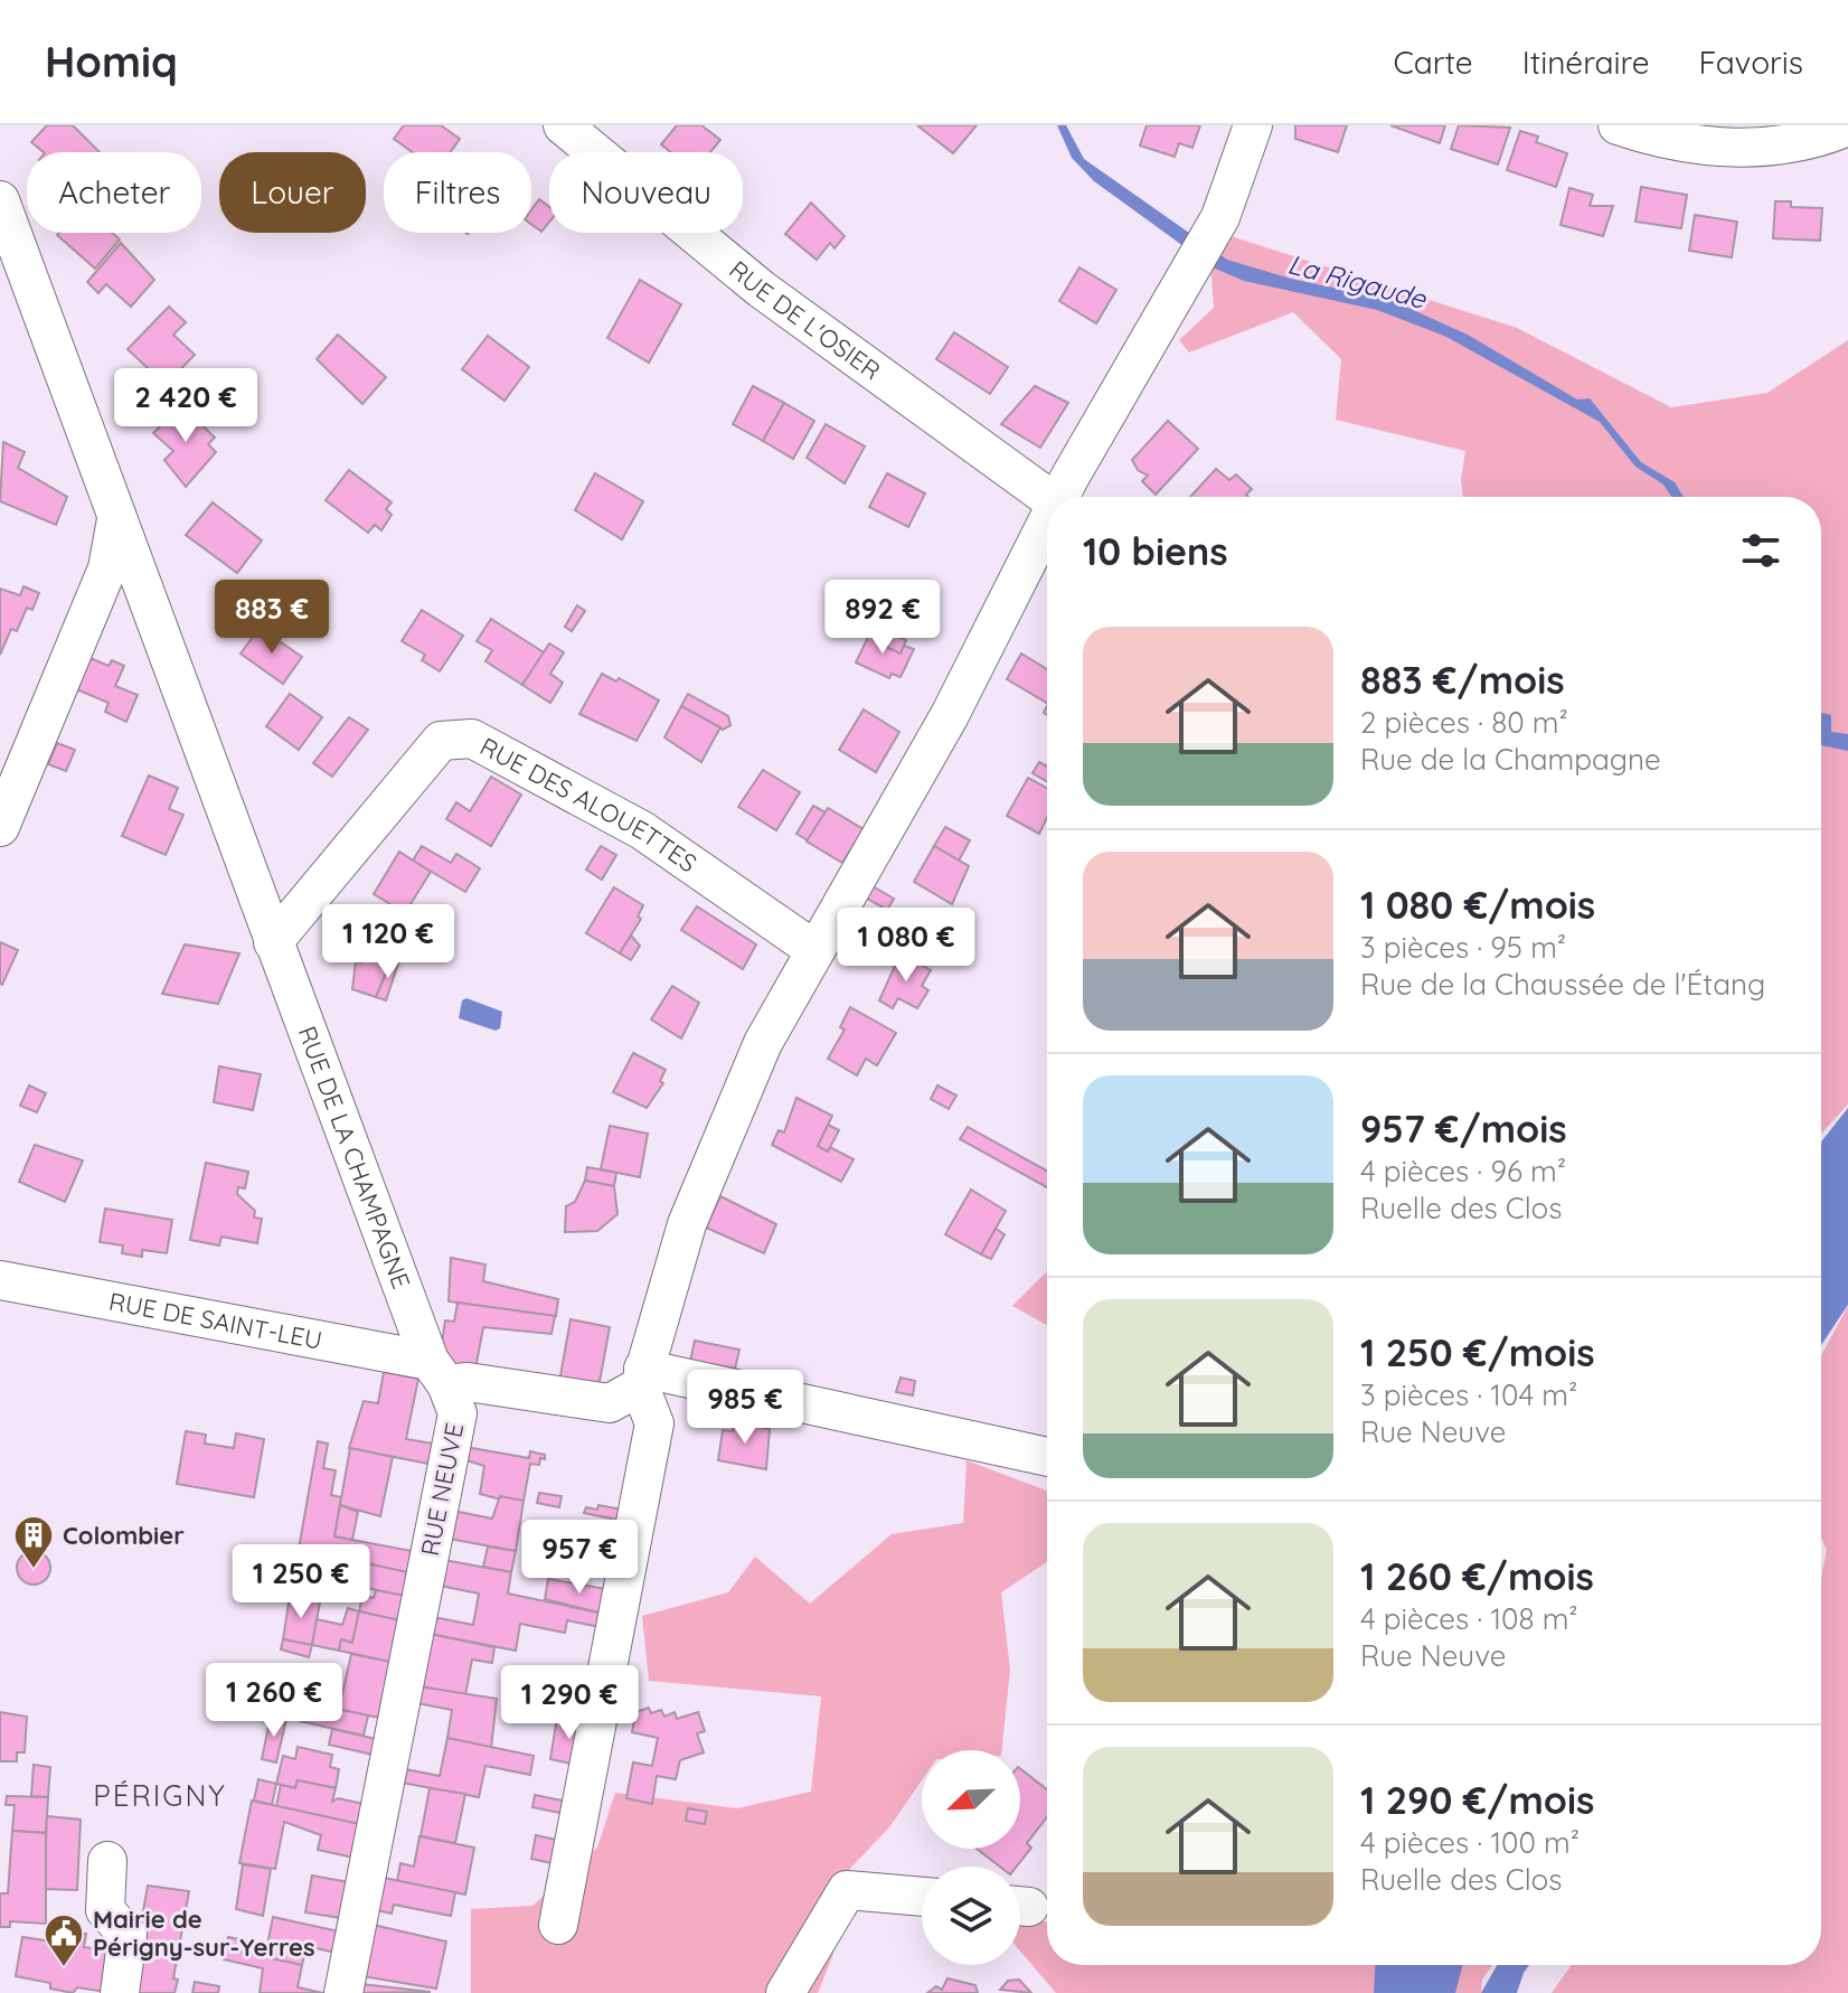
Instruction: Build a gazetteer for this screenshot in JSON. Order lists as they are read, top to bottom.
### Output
{
  "streets": {
    "street": [
      "RUE DE L'OSIER",
      "RUE DES ALOUETTES",
      "RUE DE LA CHAMPAGNE",
      "RUE DE SAINT-LEU",
      "RUE NEUVE"
    ]
  },
  "crossings": [
    ["RUE DES ALOUETTES", "RUE DE LA CHAMPAGNE"],
    ["RUE DE LA CHAMPAGNE", "RUE DE SAINT-LEU"],
    ["RUE DE LA CHAMPAGNE", "RUE NEUVE"],
    ["RUE DE SAINT-LEU", "RUE NEUVE"]
  ],
  "districts": ["PÉRIGNY"],
  "water": ["La Rigaude"],
  "places": {
    "building": ["Colombier"],
    "public building": ["Mairie de Périgny-sur-Yerres"]
  },
  "north": "bottom left",
  "page": {
    "header": "Homiq",
    "nav": ["Carte", "Itinéraire", "Favoris"],
    "chip": [
      "Acheter",
      "Louer",
      "Filtres",
      "Nouveau"
    ],
    "price": [
      "2 420 €",
      "883 €",
      "892 €",
      "1 120 €",
      "1 080 €",
      "985 €",
      "957 €",
      "1 250 €",
      "1 260 €",
      "1 290 €"
    ],
    "heading": "10 biens",
    "list": [
      {
        "name": "883 €/mois",
        "note": "2 pièces · 80 m² · Rue de la Champagne"
      },
      {
        "name": "1 080 €/mois",
        "note": "3 pièces · 95 m² · Rue de la Chaussée de l'Étang"
      },
      {
        "name": "957 €/mois",
        "note": "4 pièces · 96 m² · Ruelle des Clos"
      },
      {
        "name": "1 250 €/mois",
        "note": "3 pièces · 104 m² · Rue Neuve"
      },
      {
        "name": "1 260 €/mois",
        "note": "4 pièces · 108 m² · Rue Neuve"
      },
      {
        "name": "1 290 €/mois",
        "note": "4 pièces · 100 m² · Ruelle des Clos"
      }
    ]
  }
}
